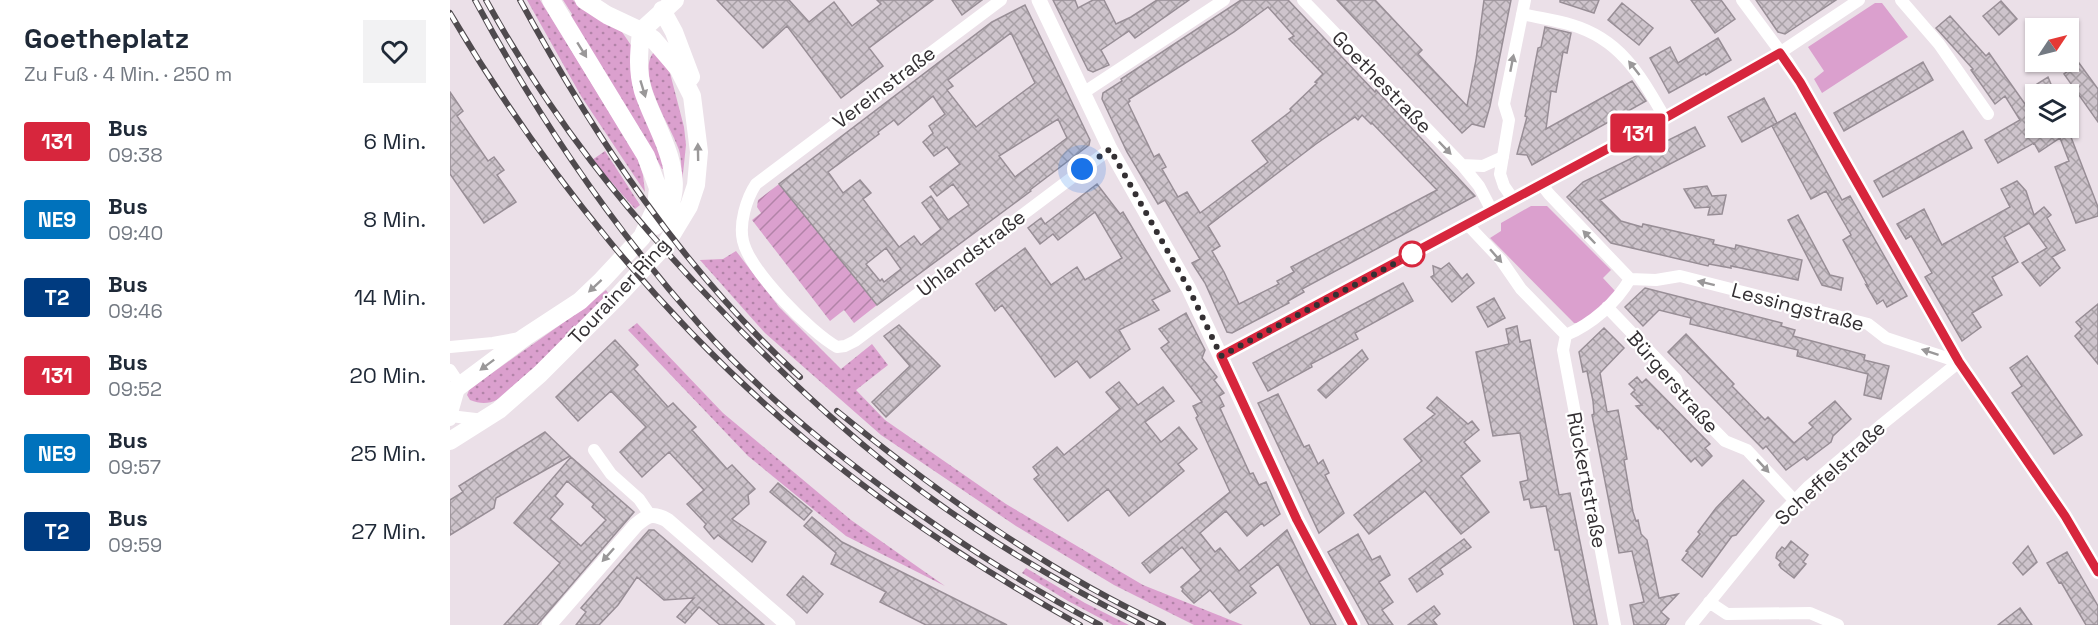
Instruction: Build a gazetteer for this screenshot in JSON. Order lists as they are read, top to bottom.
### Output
{
  "streets": {
    "main road": ["Tourainer Ring"],
    "street": [
      "Goethestraße",
      "Vereinstraße",
      "Uhlandstraße",
      "Lessingstraße",
      "Bürgerstraße",
      "Scheffelstraße",
      "Rückertstraße"
    ]
  },
  "crossings": [
    ["Vereinstraße", "Uhlandstraße"],
    ["Lessingstraße", "Scheffelstraße"],
    ["Bürgerstraße", "Scheffelstraße"]
  ],
  "one_way": ["Goethestraße", "Lessingstraße", "Bürgerstraße"],
  "lines": ["bus line 131"],
  "north": "top right",
  "page": {
    "heading": ["Goetheplatz", "Zu Fuß · 4 Min. · 250 m"],
    "on_map": "131",
    "list": [
      {
        "mark": "131",
        "name": "Bus",
        "note": "09:38",
        "value": "6 Min."
      },
      {
        "mark": "NE9",
        "name": "Bus",
        "note": "09:40",
        "value": "8 Min."
      },
      {
        "mark": "T2",
        "name": "Bus",
        "note": "09:46",
        "value": "14 Min."
      },
      {
        "mark": "131",
        "name": "Bus",
        "note": "09:52",
        "value": "20 Min."
      },
      {
        "mark": "NE9",
        "name": "Bus",
        "note": "09:57",
        "value": "25 Min."
      },
      {
        "mark": "T2",
        "name": "Bus",
        "note": "09:59",
        "value": "27 Min."
      }
    ]
  }
}
